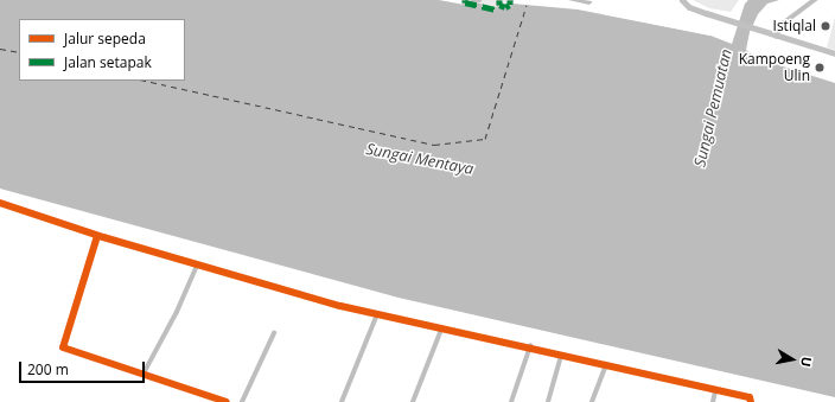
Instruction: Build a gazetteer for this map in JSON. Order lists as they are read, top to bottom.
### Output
{
  "water": ["Sungai Pemuatan", "Sungai Mentaya"],
  "places": ["Istiqlal", "Kampoeng Ulin"],
  "legend": ["Jalur sepeda", "Jalan setapak"],
  "scale_bar": "200 m",
  "north": "right"
}
